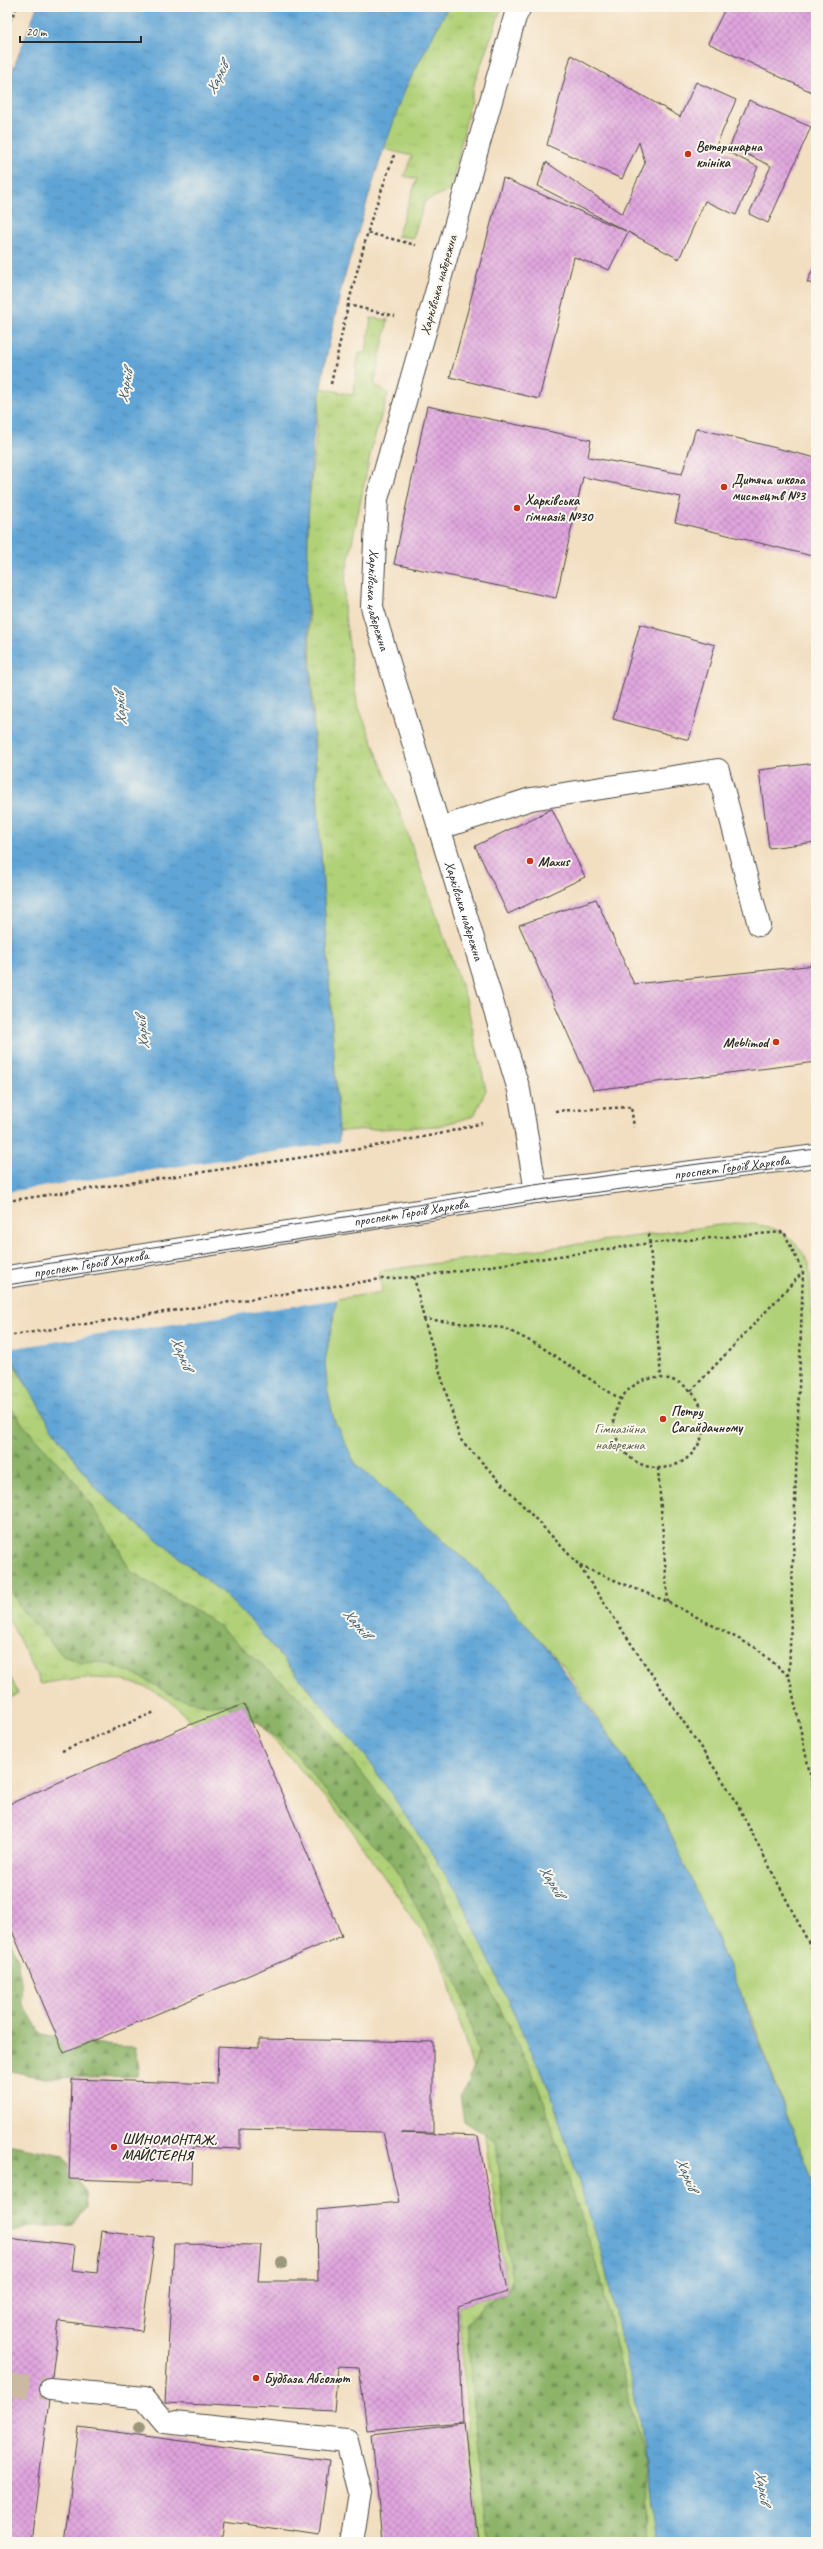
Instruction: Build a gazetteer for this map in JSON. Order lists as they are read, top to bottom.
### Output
{
  "streets": {
    "street": ["Харківська набережна", "проспект Героїв Харкова"]
  },
  "crossings": [
    ["Харківська набережна", "проспект Героїв Харкова"]
  ],
  "water": ["Харків"],
  "parks": ["Гімназійна набережна"],
  "places": [
    "Ветеринарна клініка",
    "Дитяча школа мистецтв №3",
    "Харківська гімназія №30",
    "Maxus",
    "Meblimod",
    "Петру Сагайдачному",
    "ШИНОМОНТАЖ, МАЙСТЕРНЯ",
    "Будбаза Абсолют"
  ],
  "scale_bar": "20 m"
}
